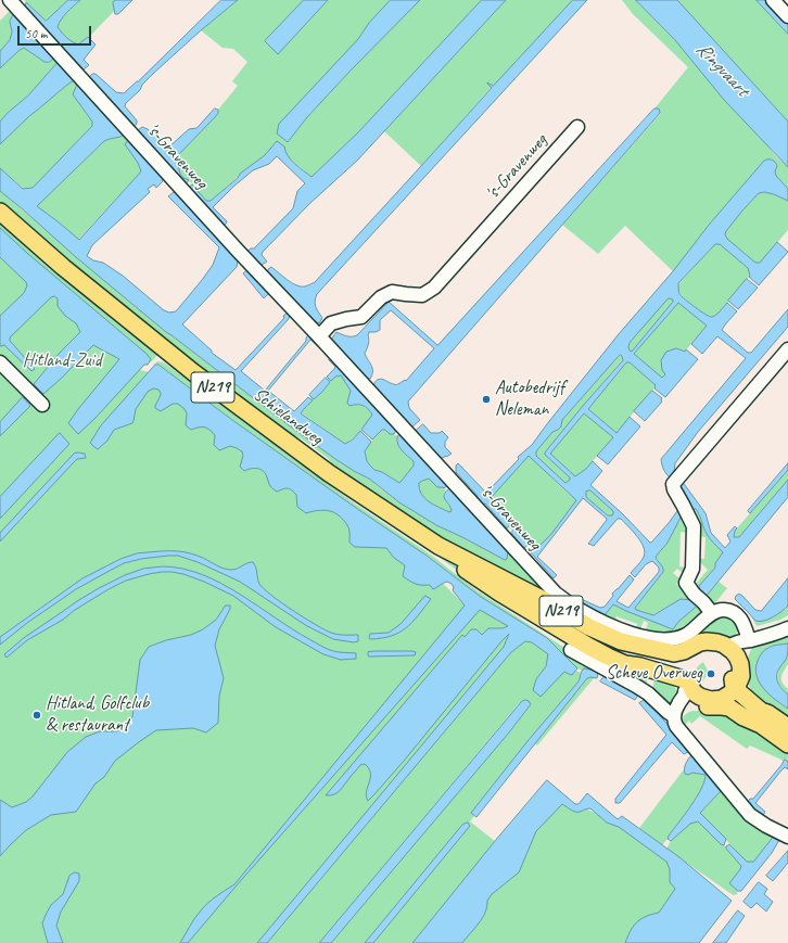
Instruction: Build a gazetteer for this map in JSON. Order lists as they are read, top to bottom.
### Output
{
  "streets": {
    "main road": ["N219", "Schielandweg"],
    "street": ["'s-Gravenweg"]
  },
  "crossings": [
    ["N219", "Schielandweg"]
  ],
  "water": ["Ringvaart"],
  "parks": ["Hitland-Zuid"],
  "places": ["Autobedrijf Neleman", "Scheve Overweg", "Hitland, Golfclub & restaurant"],
  "scale_bar": "50 m"
}
